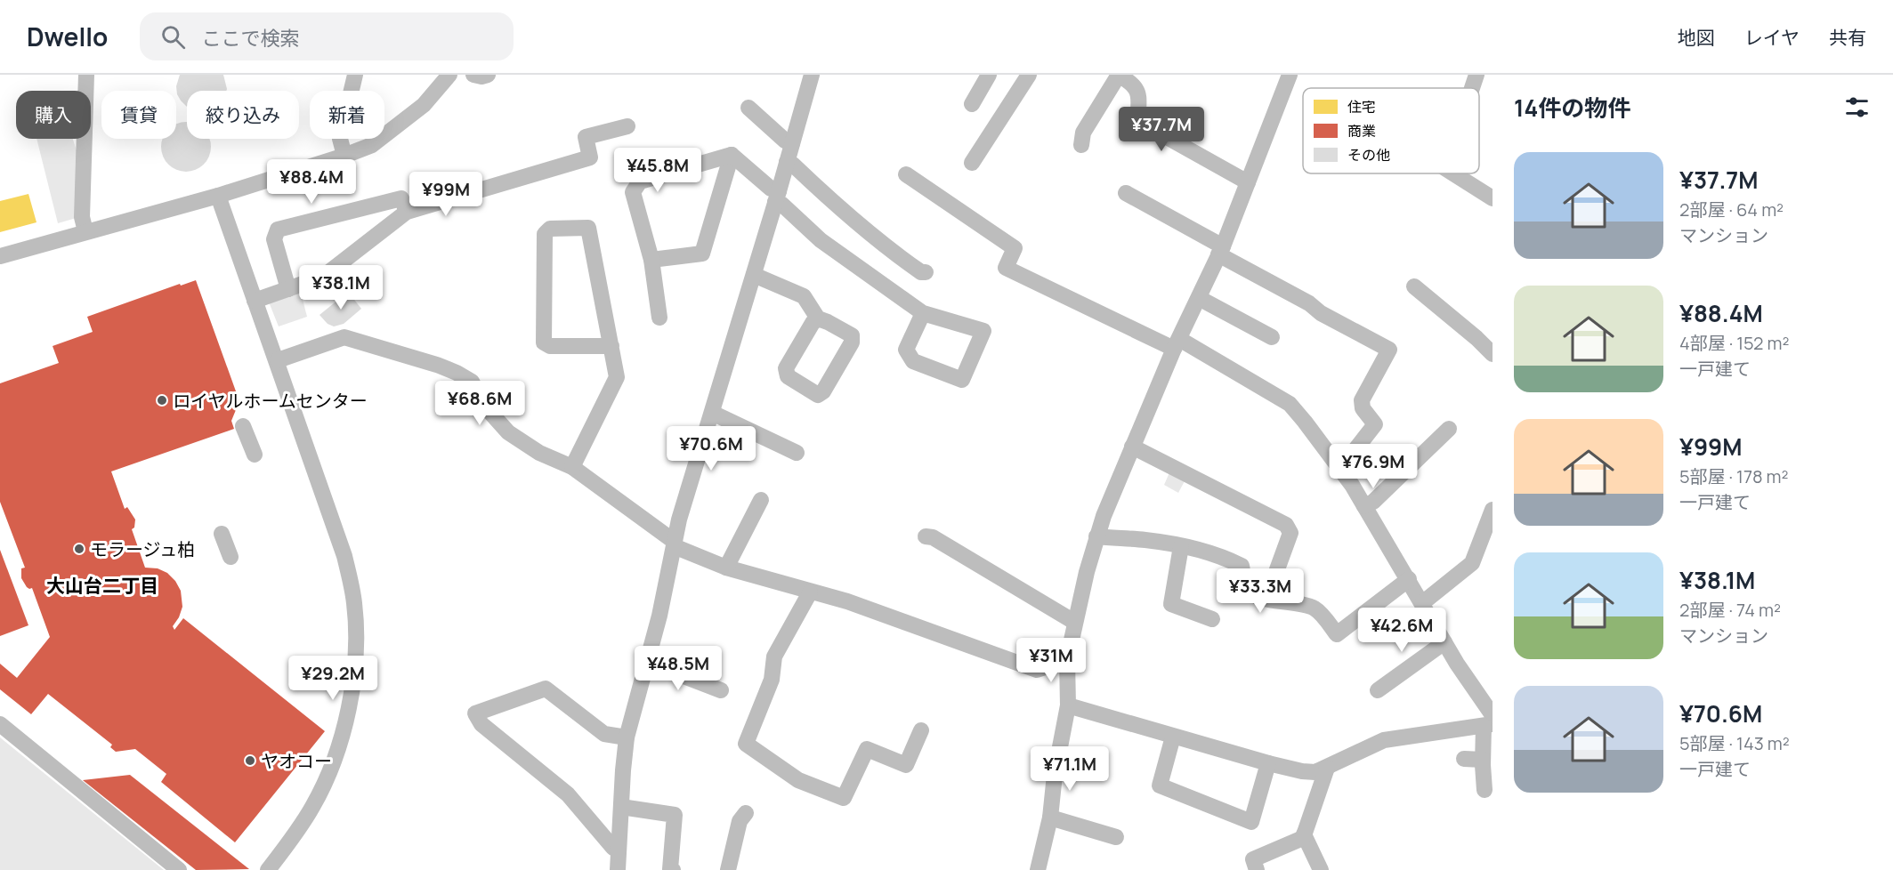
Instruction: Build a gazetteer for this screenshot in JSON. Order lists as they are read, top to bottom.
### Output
{
  "districts": ["大山台二丁目"],
  "places": ["ロイヤルホームセンター", "モラージュ柏", "ヤオコー"],
  "legend": ["住宅", "商業", "その他"],
  "page": {
    "header": "Dwello",
    "search": "ここで検索",
    "nav": ["地図", "レイヤ", "共有"],
    "heading": "14件の物件",
    "chip": [
      "購入",
      "賃貸",
      "絞り込み",
      "新着"
    ],
    "price": [
      "¥37.7M",
      "¥45.8M",
      "¥88.4M",
      "¥99M",
      "¥38.1M",
      "¥68.6M",
      "¥70.6M",
      "¥76.9M",
      "¥33.3M",
      "¥42.6M",
      "¥31M",
      "¥48.5M",
      "¥29.2M",
      "¥71.1M"
    ],
    "list": [
      {
        "name": "¥37.7M",
        "note": "2部屋 · 64 m² · マンション"
      },
      {
        "name": "¥88.4M",
        "note": "4部屋 · 152 m² · 一戸建て"
      },
      {
        "name": "¥99M",
        "note": "5部屋 · 178 m² · 一戸建て"
      },
      {
        "name": "¥38.1M",
        "note": "2部屋 · 74 m² · マンション"
      },
      {
        "name": "¥70.6M",
        "note": "5部屋 · 143 m² · 一戸建て"
      }
    ]
  }
}
